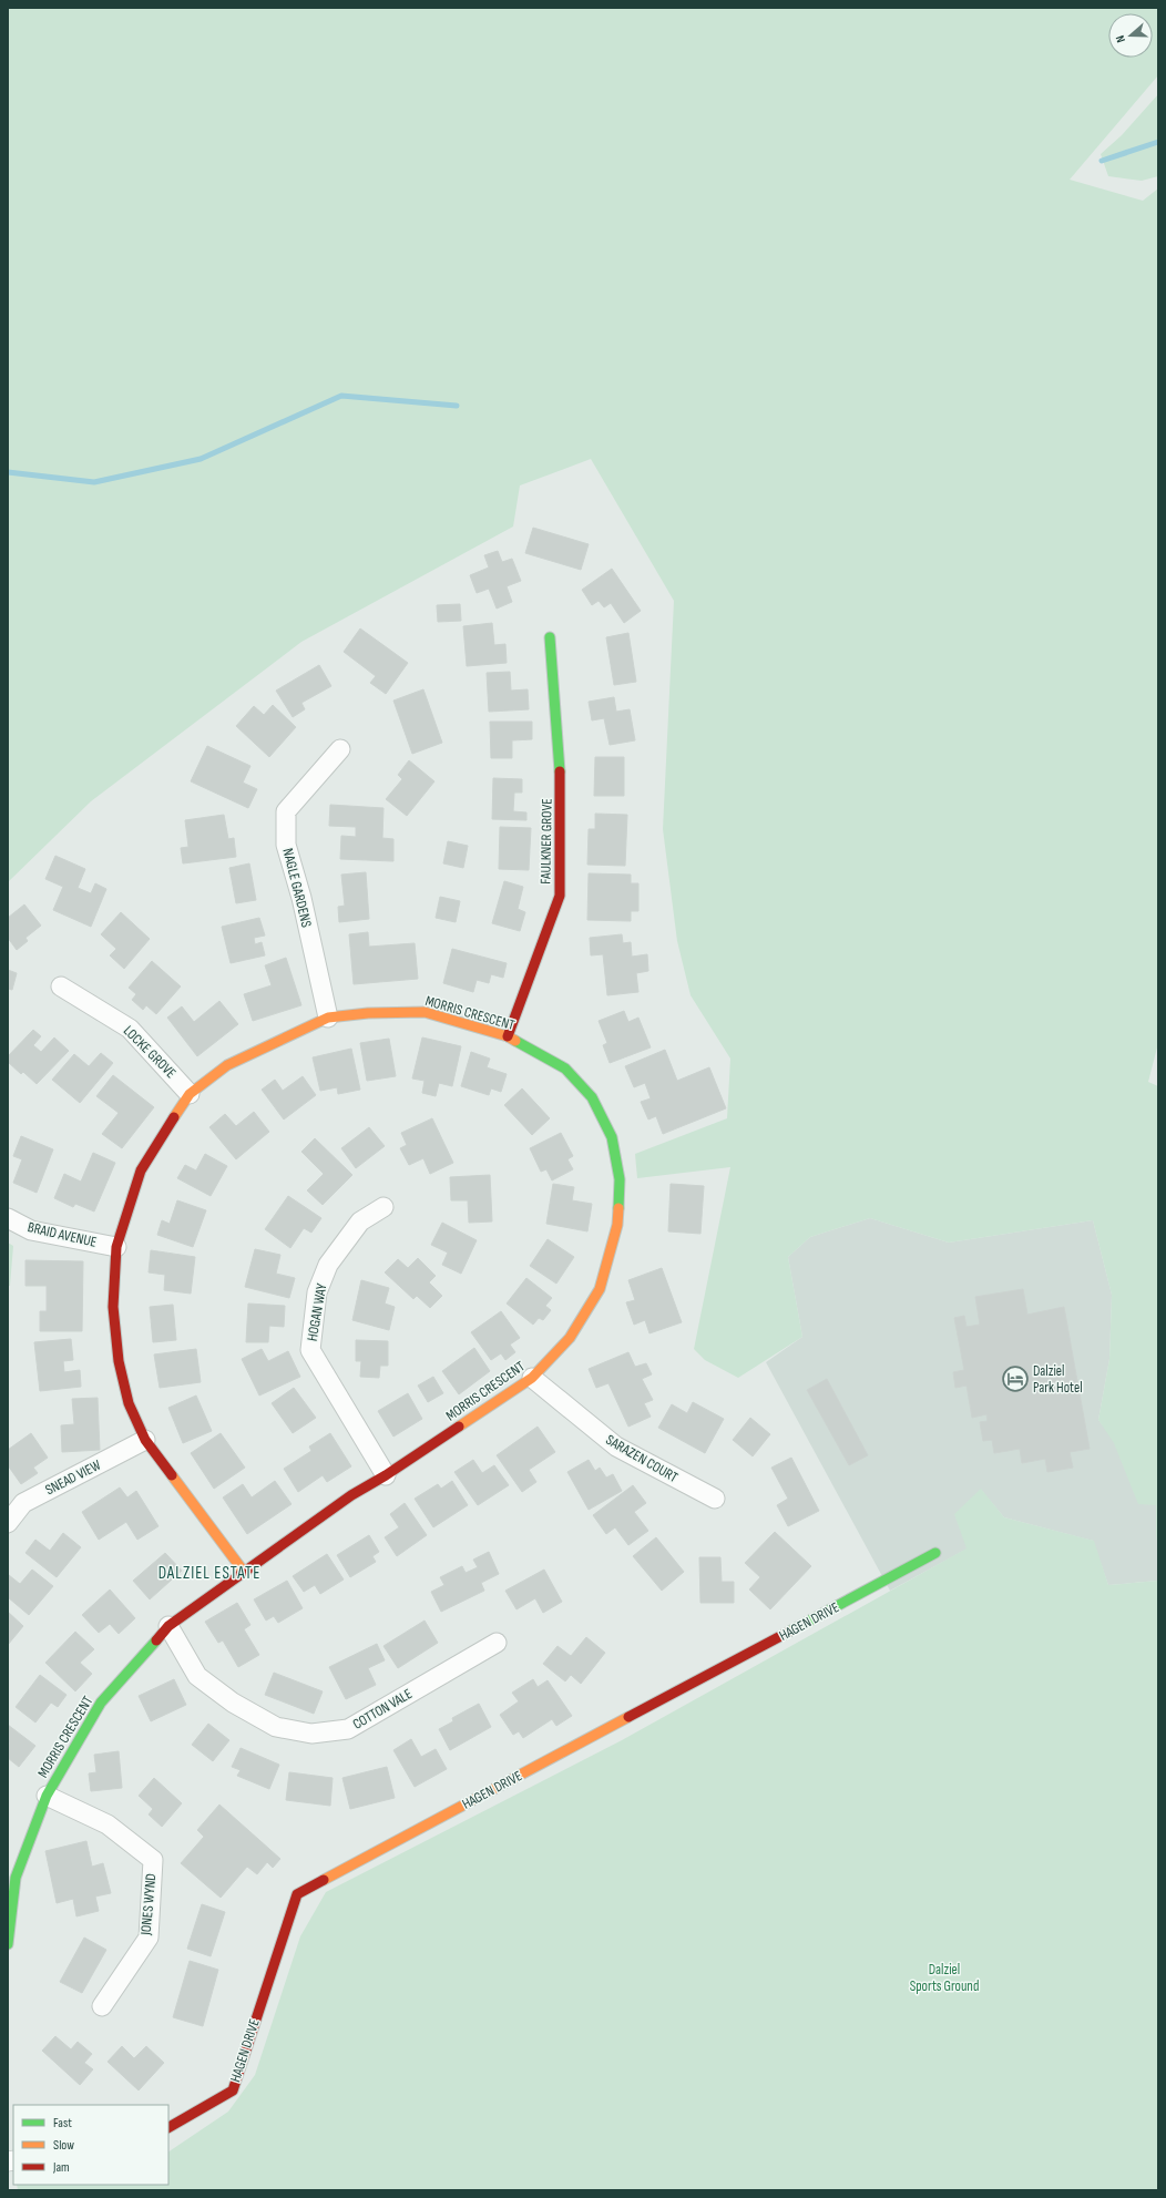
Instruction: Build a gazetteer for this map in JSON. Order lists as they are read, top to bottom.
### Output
{
  "streets": {
    "street": [
      "FAULKNER GROVE",
      "NAGLE GARDENS",
      "MORRIS CRESCENT",
      "LOCKE GROVE",
      "BRAID AVENUE",
      "HOGAN WAY",
      "SARAZEN COURT",
      "SNEAD VIEW",
      "HAGEN DRIVE",
      "COTTON VALE",
      "JONES WYND"
    ]
  },
  "crossings": [
    ["FAULKNER GROVE", "MORRIS CRESCENT"],
    ["NAGLE GARDENS", "MORRIS CRESCENT"],
    ["MORRIS CRESCENT", "LOCKE GROVE"],
    ["MORRIS CRESCENT", "BRAID AVENUE"],
    ["MORRIS CRESCENT", "HOGAN WAY"],
    ["MORRIS CRESCENT", "SARAZEN COURT"],
    ["MORRIS CRESCENT", "SNEAD VIEW"],
    ["MORRIS CRESCENT", "COTTON VALE"],
    ["MORRIS CRESCENT", "JONES WYND"]
  ],
  "districts": ["DALZIEL ESTATE"],
  "parks": ["Dalziel Sports Ground"],
  "places": {
    "hotel": ["Dalziel Park Hotel"]
  },
  "legend": ["Fast", "Slow", "Jam"],
  "north": "left"
}
